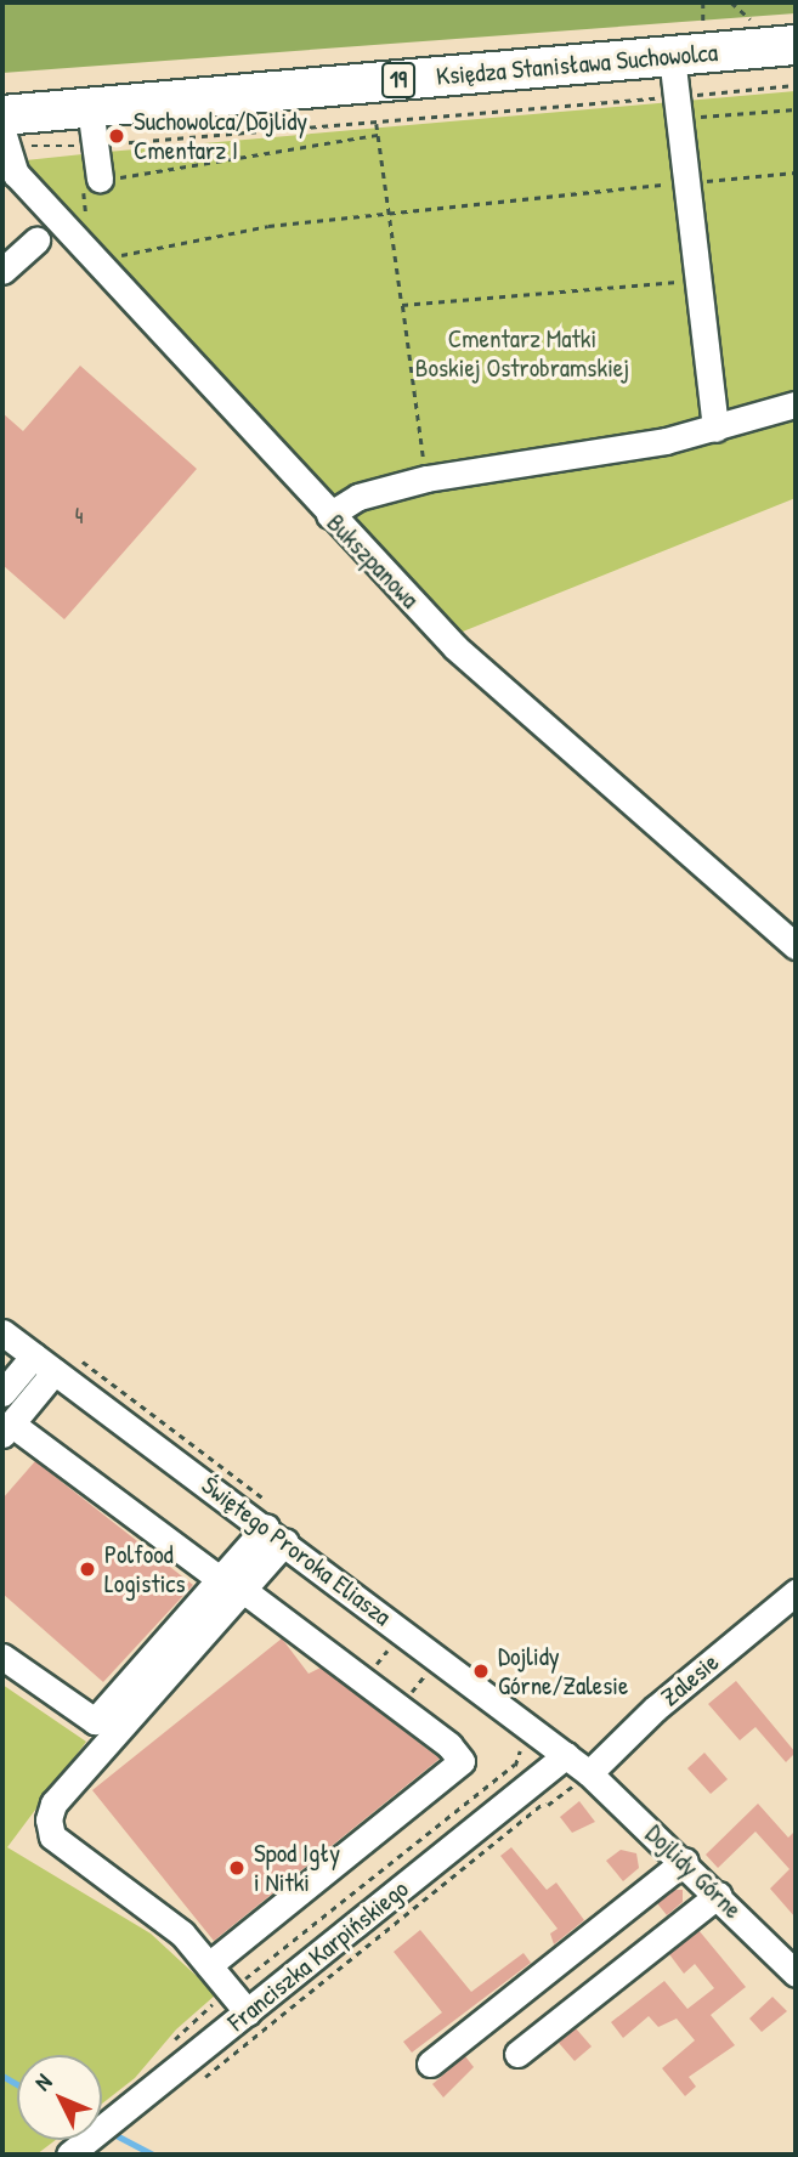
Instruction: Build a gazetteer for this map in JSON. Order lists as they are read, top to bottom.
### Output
{
  "streets": {
    "highway": ["Księdza Stanisława Suchowolca", "19"],
    "street": [
      "Bukszpanowa",
      "Świętego Proroka Eliasza",
      "Zalesie",
      "Dojlidy Górne",
      "Franciszka Karpińskiego"
    ]
  },
  "crossings": [
    ["Księdza Stanisława Suchowolca", "Bukszpanowa"],
    ["Świętego Proroka Eliasza", "Zalesie"],
    ["Świętego Proroka Eliasza", "Dojlidy Górne"],
    ["Świętego Proroka Eliasza", "Franciszka Karpińskiego"],
    ["Zalesie", "Dojlidy Górne"]
  ],
  "parks": ["Cmentarz Matki Boskiej Ostrobramskiej"],
  "places": [
    "Suchowolca/Dojlidy Cmentarz I",
    "Polfood Logistics",
    "Dojlidy Górne/Zalesie",
    "Spod Igły i Nitki"
  ],
  "house_numbers": ["4"],
  "north": "top left"
}
